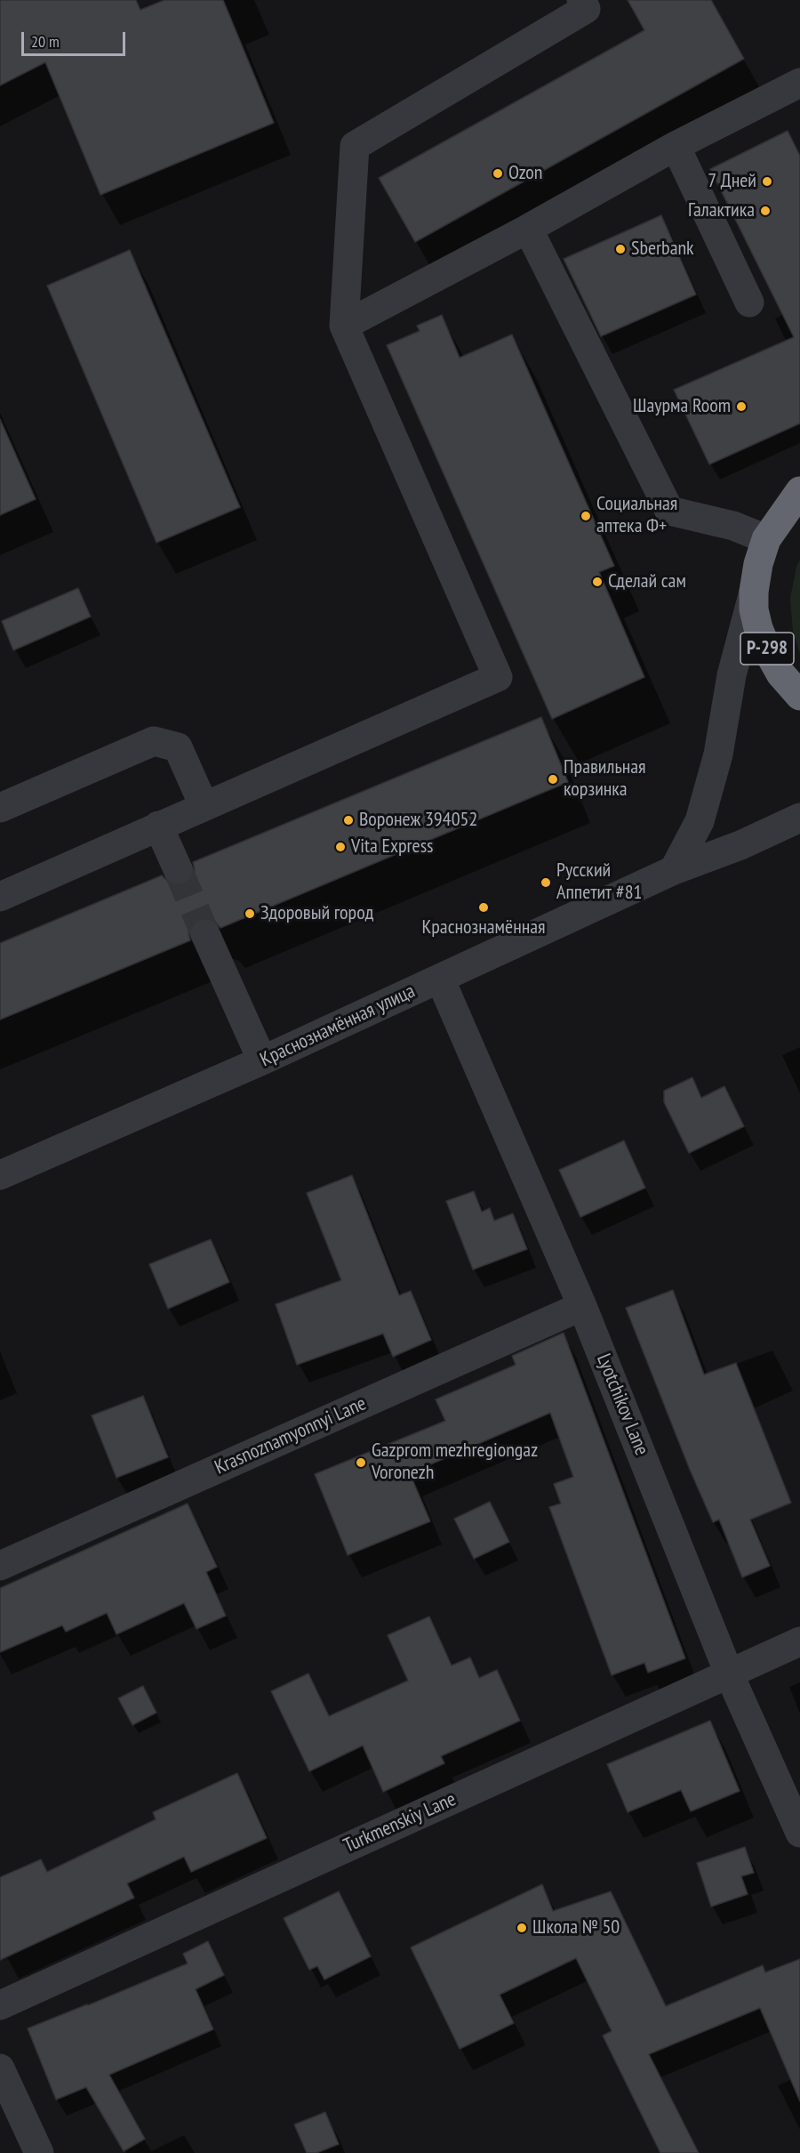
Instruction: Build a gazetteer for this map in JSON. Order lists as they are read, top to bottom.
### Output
{
  "streets": {
    "highway": ["Р-298"],
    "street": [
      "Краснознамённая улица",
      "Lyotchikov Lane",
      "Krasnoznamyonnyi Lane",
      "Turkmenskiy Lane"
    ]
  },
  "crossings": [
    ["Краснознамённая улица", "Lyotchikov Lane"],
    ["Lyotchikov Lane", "Krasnoznamyonnyi Lane"],
    ["Lyotchikov Lane", "Turkmenskiy Lane"]
  ],
  "places": [
    "Ozon",
    "7 Дней",
    "Галактика",
    "Sberbank",
    "Шаурма Room",
    "Социальная аптека Ф+",
    "Сделай сам",
    "Правильная корзинка",
    "Воронеж 394052",
    "Vita Express",
    "Русский Аппетит #81",
    "Краснознамённая",
    "Здоровый город",
    "Gazprom mezhregiongaz Voronezh",
    "Школа № 50"
  ],
  "scale_bar": "20 m"
}
